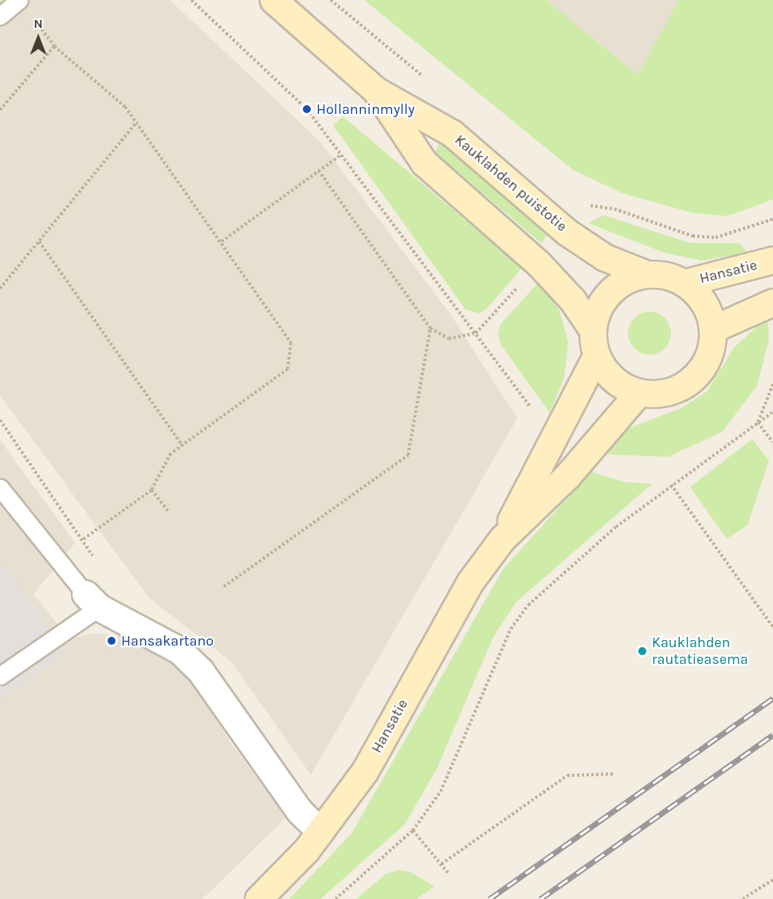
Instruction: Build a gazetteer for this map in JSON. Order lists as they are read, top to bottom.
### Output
{
  "streets": {
    "main road": ["Kauklahden puistotie", "Hansatie"]
  },
  "crossings": [
    ["Kauklahden puistotie", "Hansatie"]
  ],
  "places": ["Hollanninmylly", "Hansakartano", "Kauklahden rautatieasema"],
  "north": "top"
}
